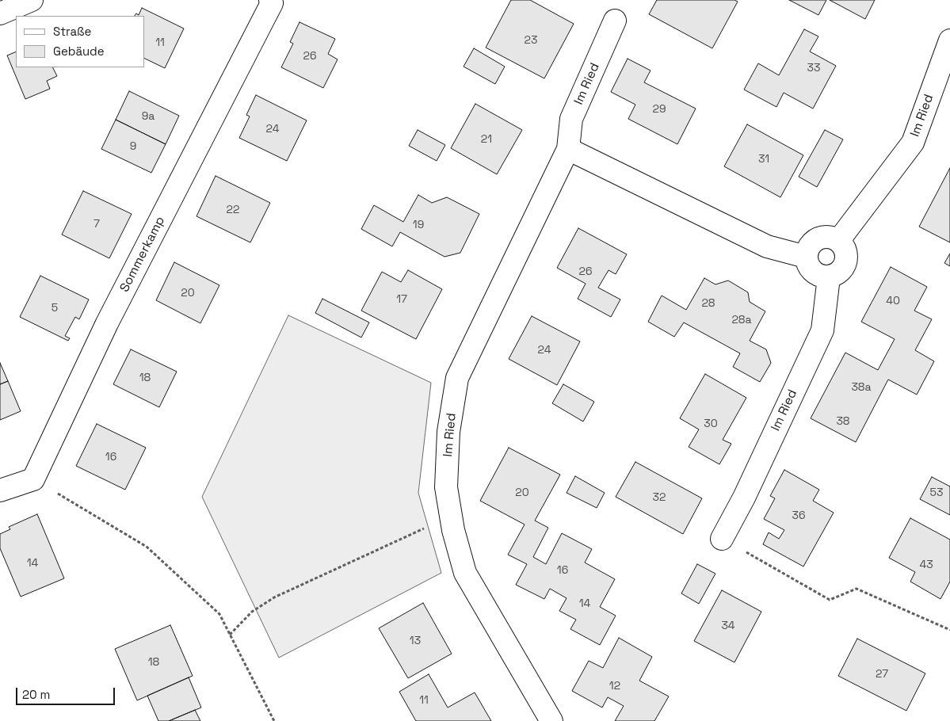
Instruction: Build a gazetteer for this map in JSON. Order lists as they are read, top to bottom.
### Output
{
  "streets": {
    "street": ["Im Ried", "Sommerkamp"]
  },
  "house_numbers": [
    "23",
    "11",
    "26",
    "33",
    "29",
    "9a",
    "24",
    "21",
    "9",
    "31",
    "22",
    "7",
    "19",
    "26",
    "20",
    "17",
    "40",
    "28",
    "5",
    "28a",
    "24",
    "18",
    "38a",
    "38",
    "30",
    "16",
    "20",
    "53",
    "32",
    "36",
    "14",
    "43",
    "16",
    "14",
    "34",
    "13",
    "18",
    "27",
    "12",
    "11"
  ],
  "legend": ["Straße", "Gebäude"],
  "scale_bar": "20 m"
}
